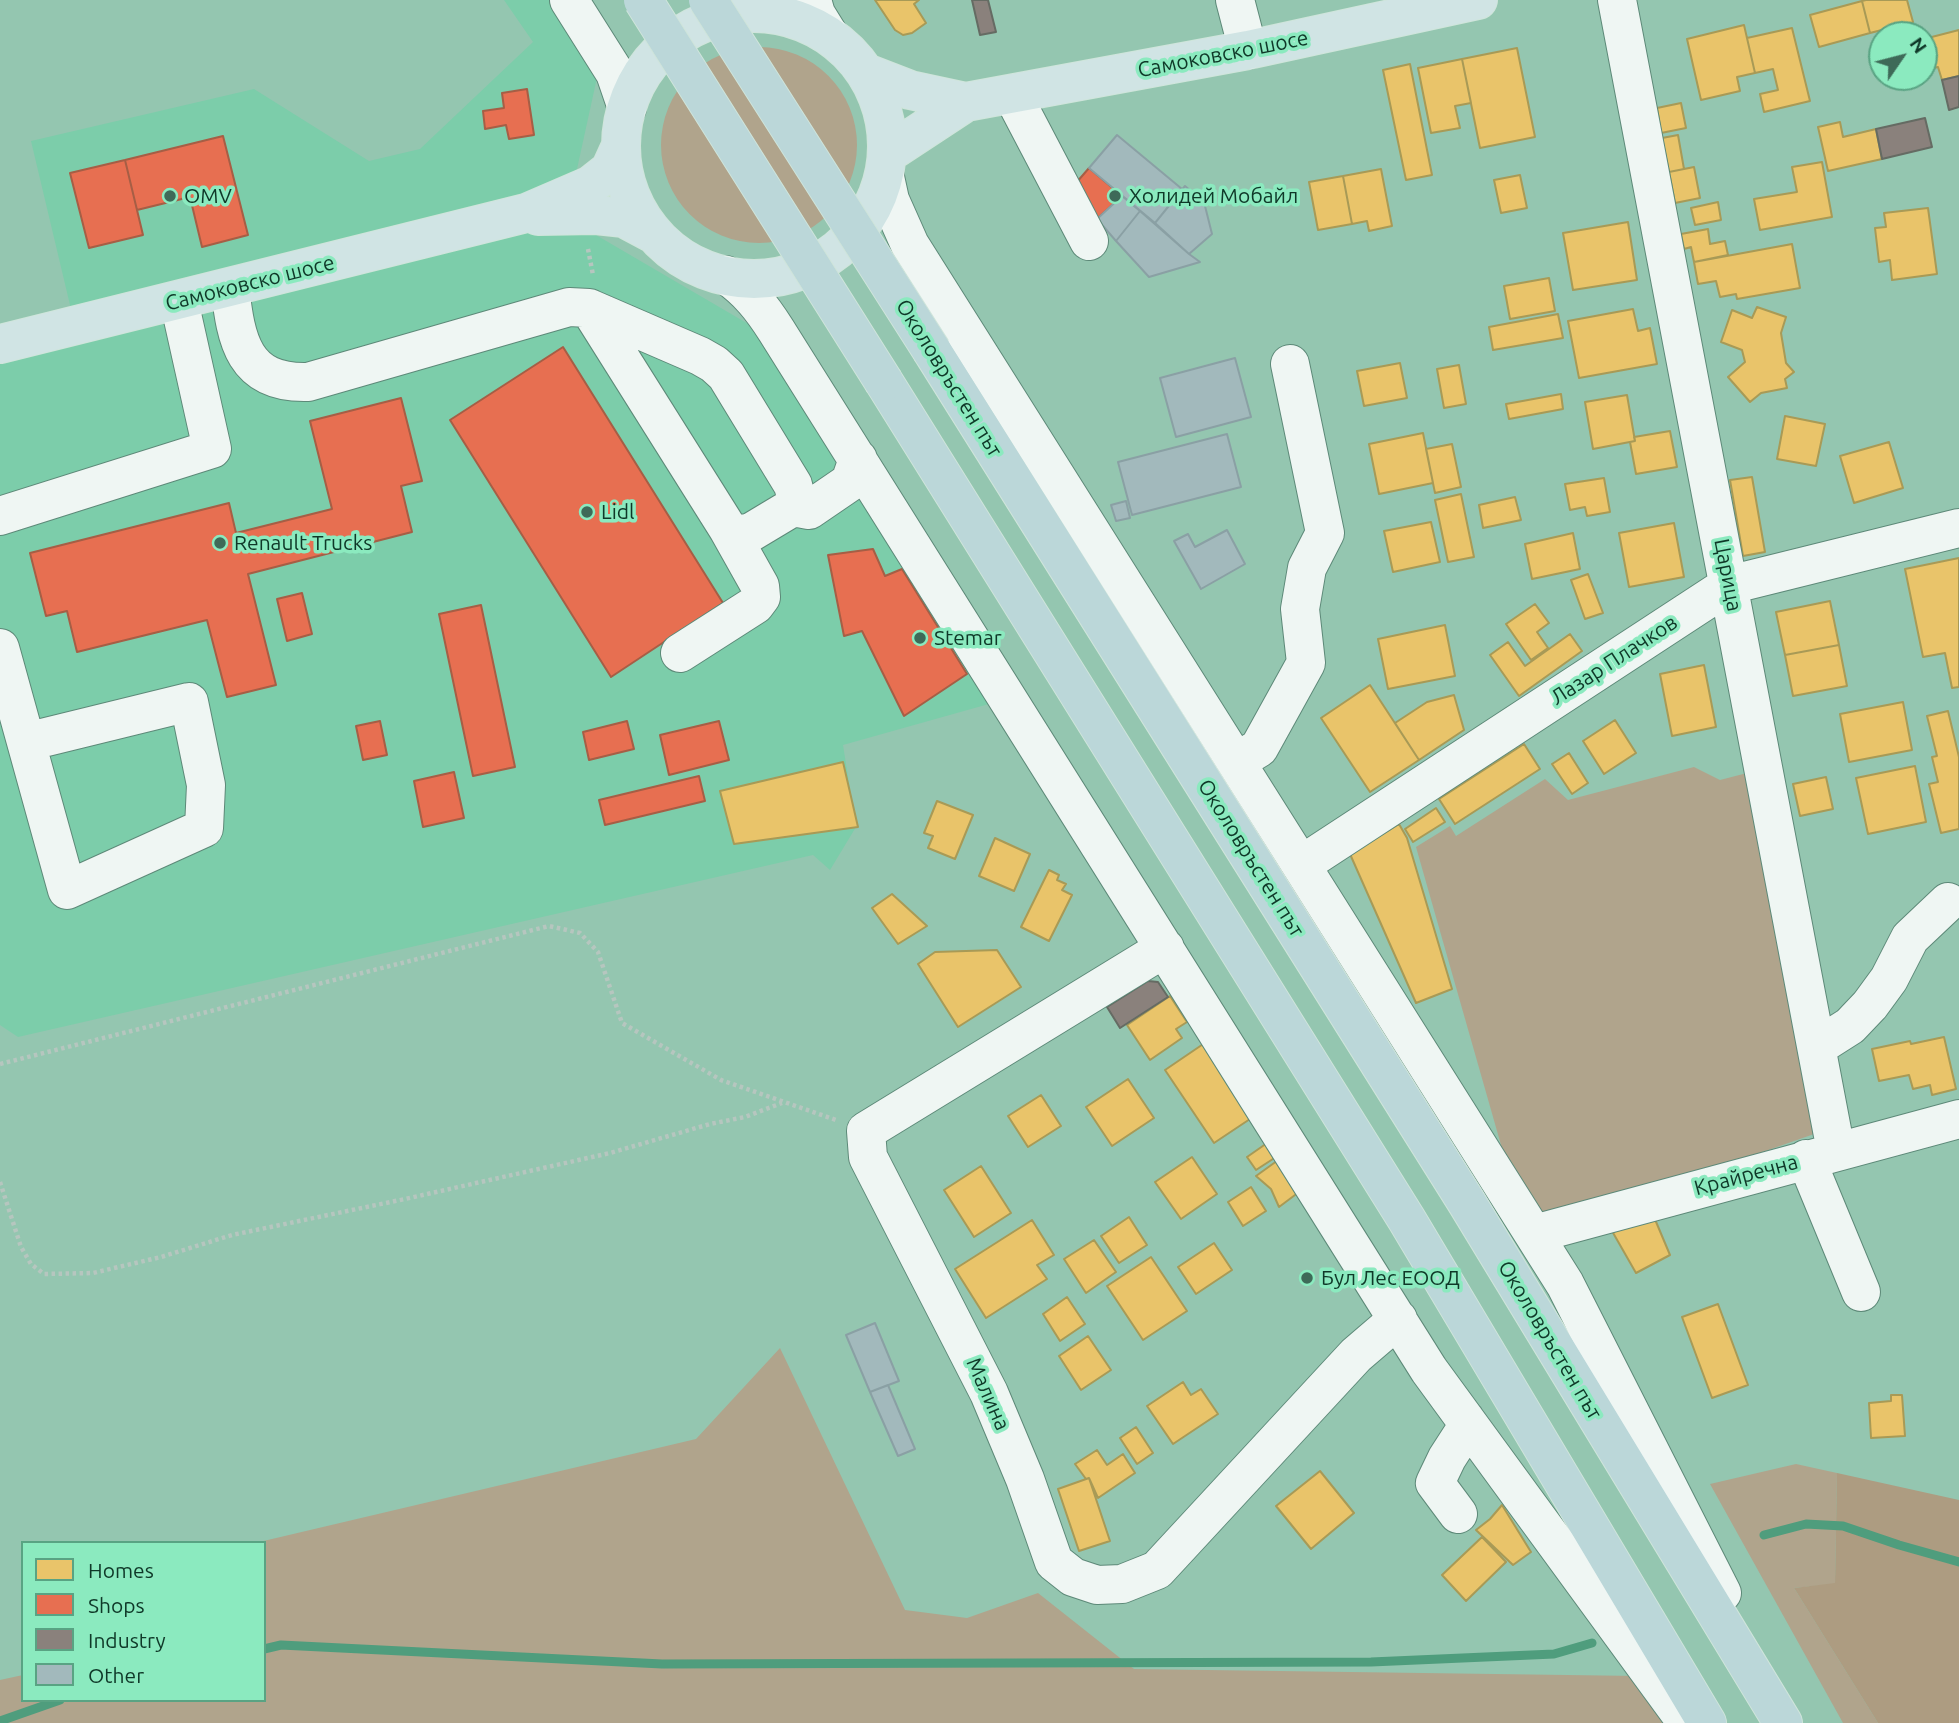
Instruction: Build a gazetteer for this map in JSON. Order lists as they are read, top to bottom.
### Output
{
  "streets": {
    "highway": ["Околовръстен път"],
    "main road": ["Самоковско шосе"],
    "street": [
      "Царица",
      "Лазар Плачков",
      "Крайречна",
      "Малина"
    ]
  },
  "crossings": [
    ["Самоковско шосе", "Околовръстен път"],
    ["Околовръстен път", "Лазар Плачков"],
    ["Околовръстен път", "Крайречна"],
    ["Царица", "Лазар Плачков"],
    ["Царица", "Крайречна"]
  ],
  "places": [
    "OMV",
    "Холидей Мобайл",
    "Lidl",
    "Renault Trucks",
    "Stemar",
    "Бул Лес ЕООД"
  ],
  "legend": [
    "Homes",
    "Shops",
    "Industry",
    "Other"
  ],
  "north": "top right"
}
